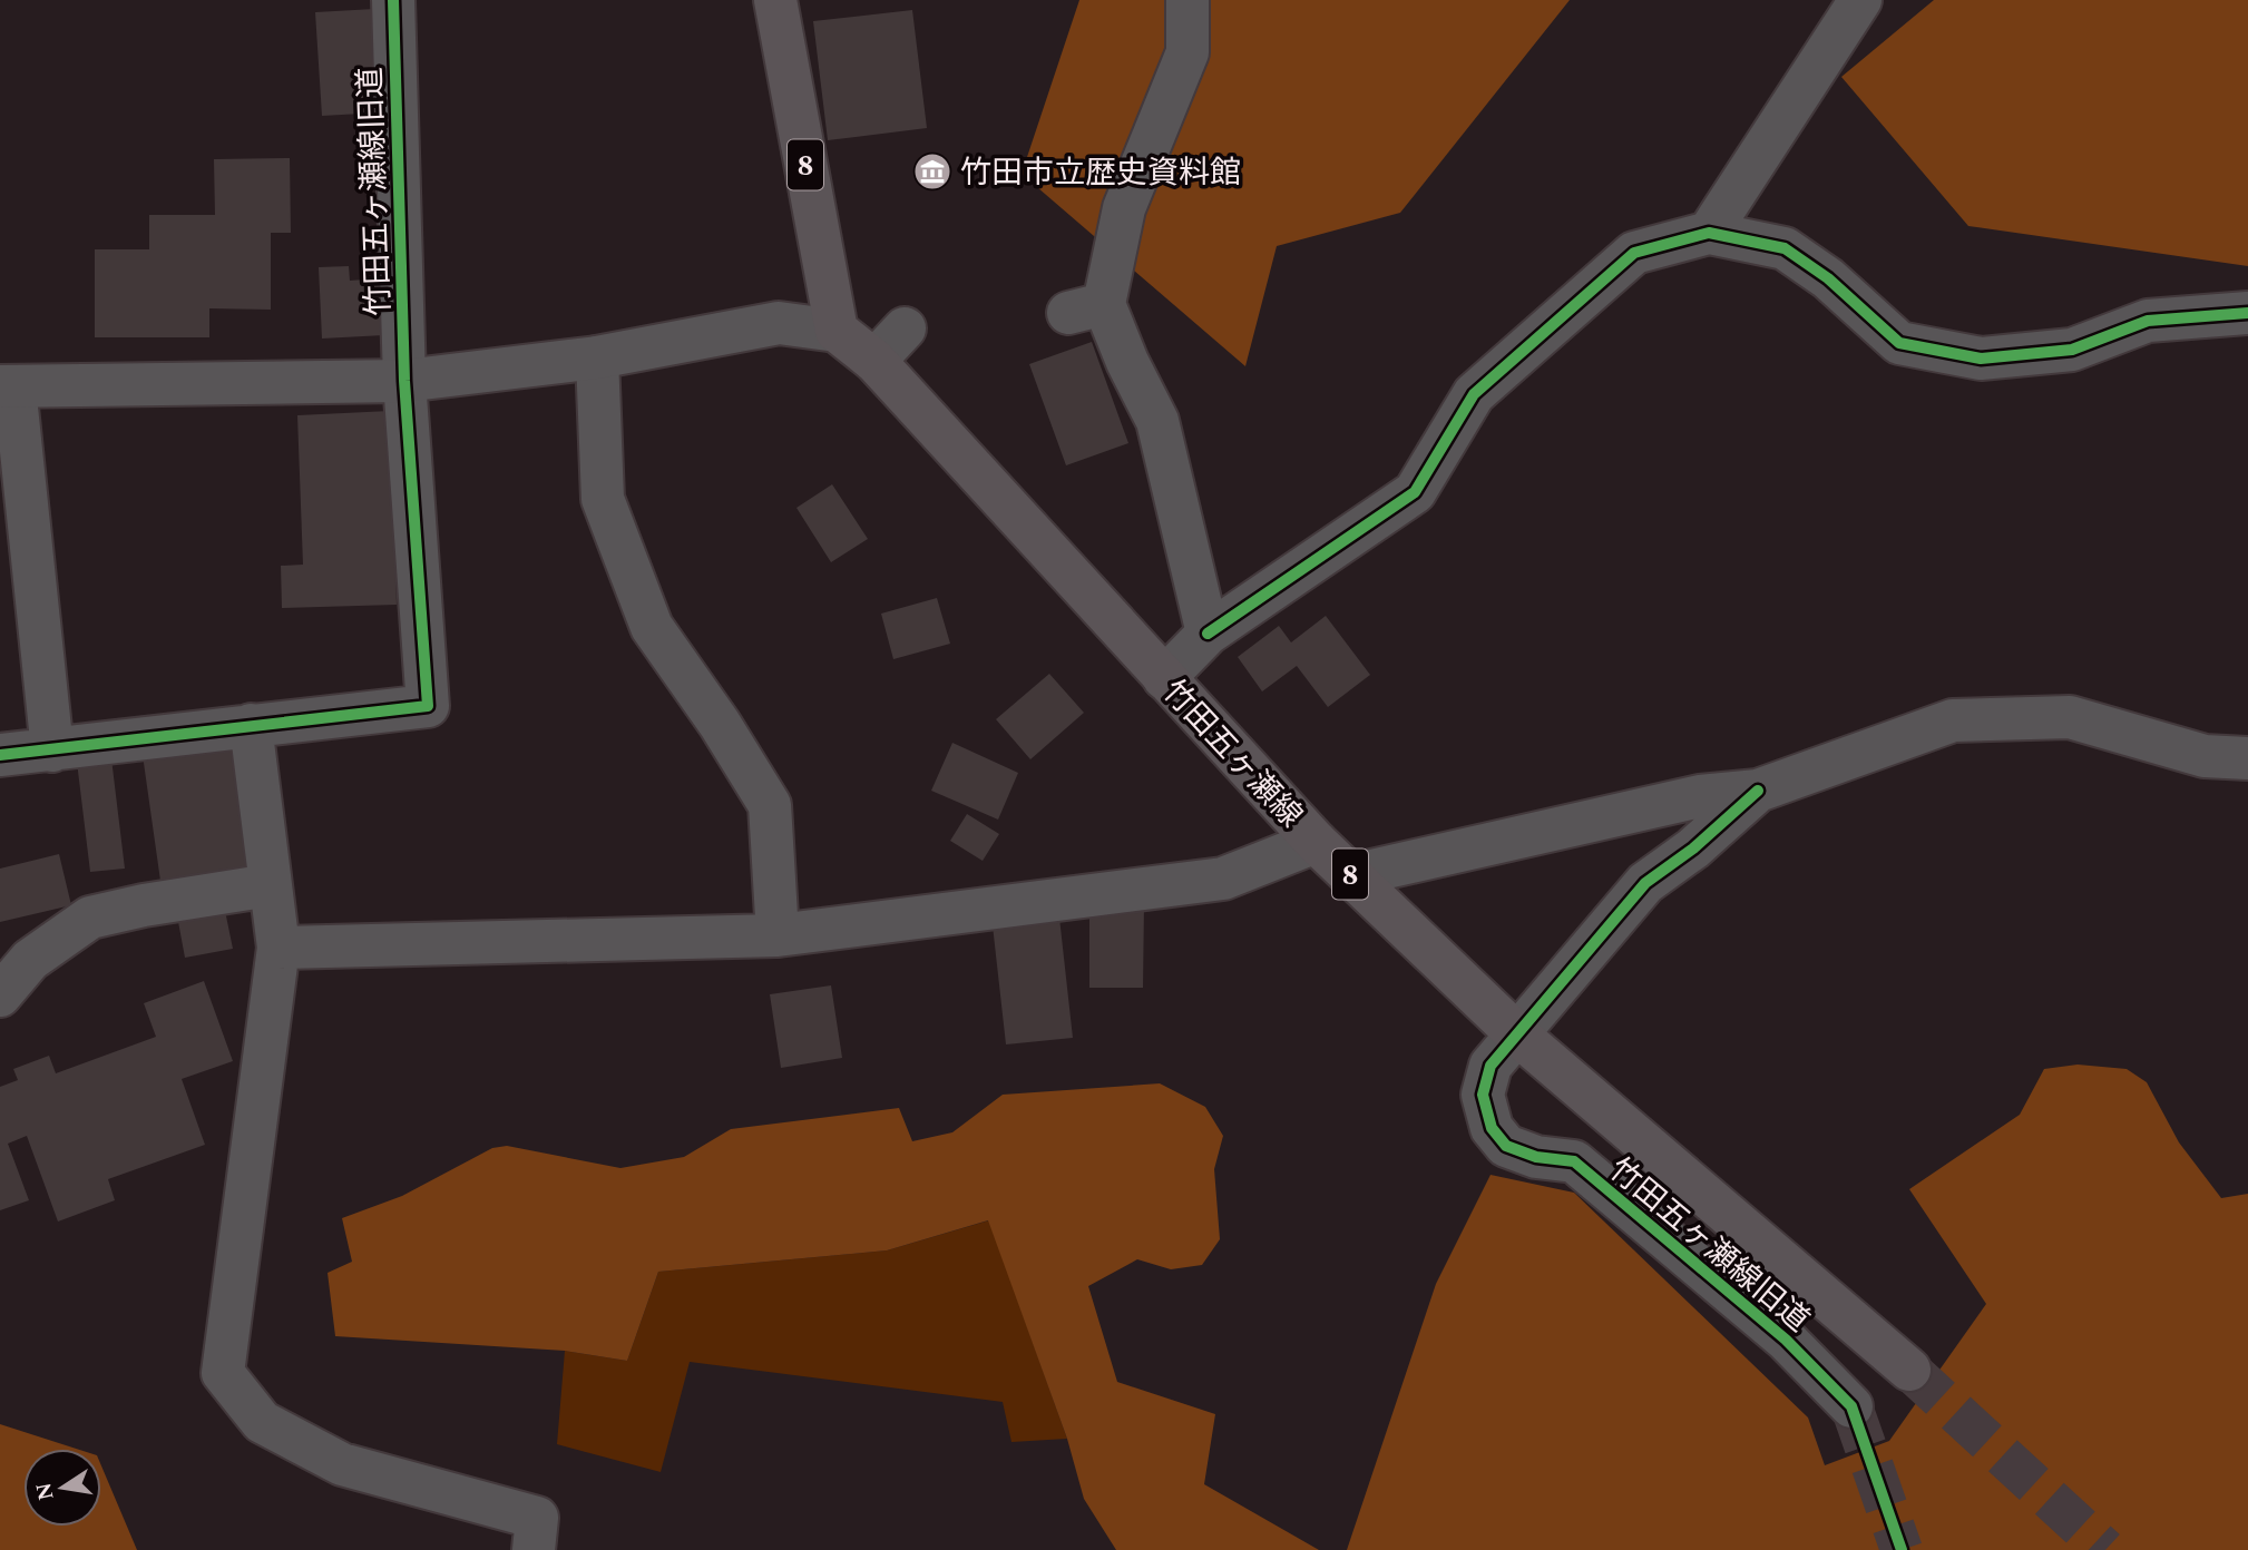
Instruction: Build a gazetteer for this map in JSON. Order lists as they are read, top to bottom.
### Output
{
  "streets": {
    "main road": ["8", "竹田五ヶ瀬線"],
    "street": ["竹田五ヶ瀬線旧道"]
  },
  "crossings": [
    ["8", "竹田五ヶ瀬線"],
    ["竹田五ヶ瀬線旧道", "竹田五ヶ瀬線"]
  ],
  "places": {
    "museum": ["竹田市立歴史資料館"]
  },
  "north": "left"
}
